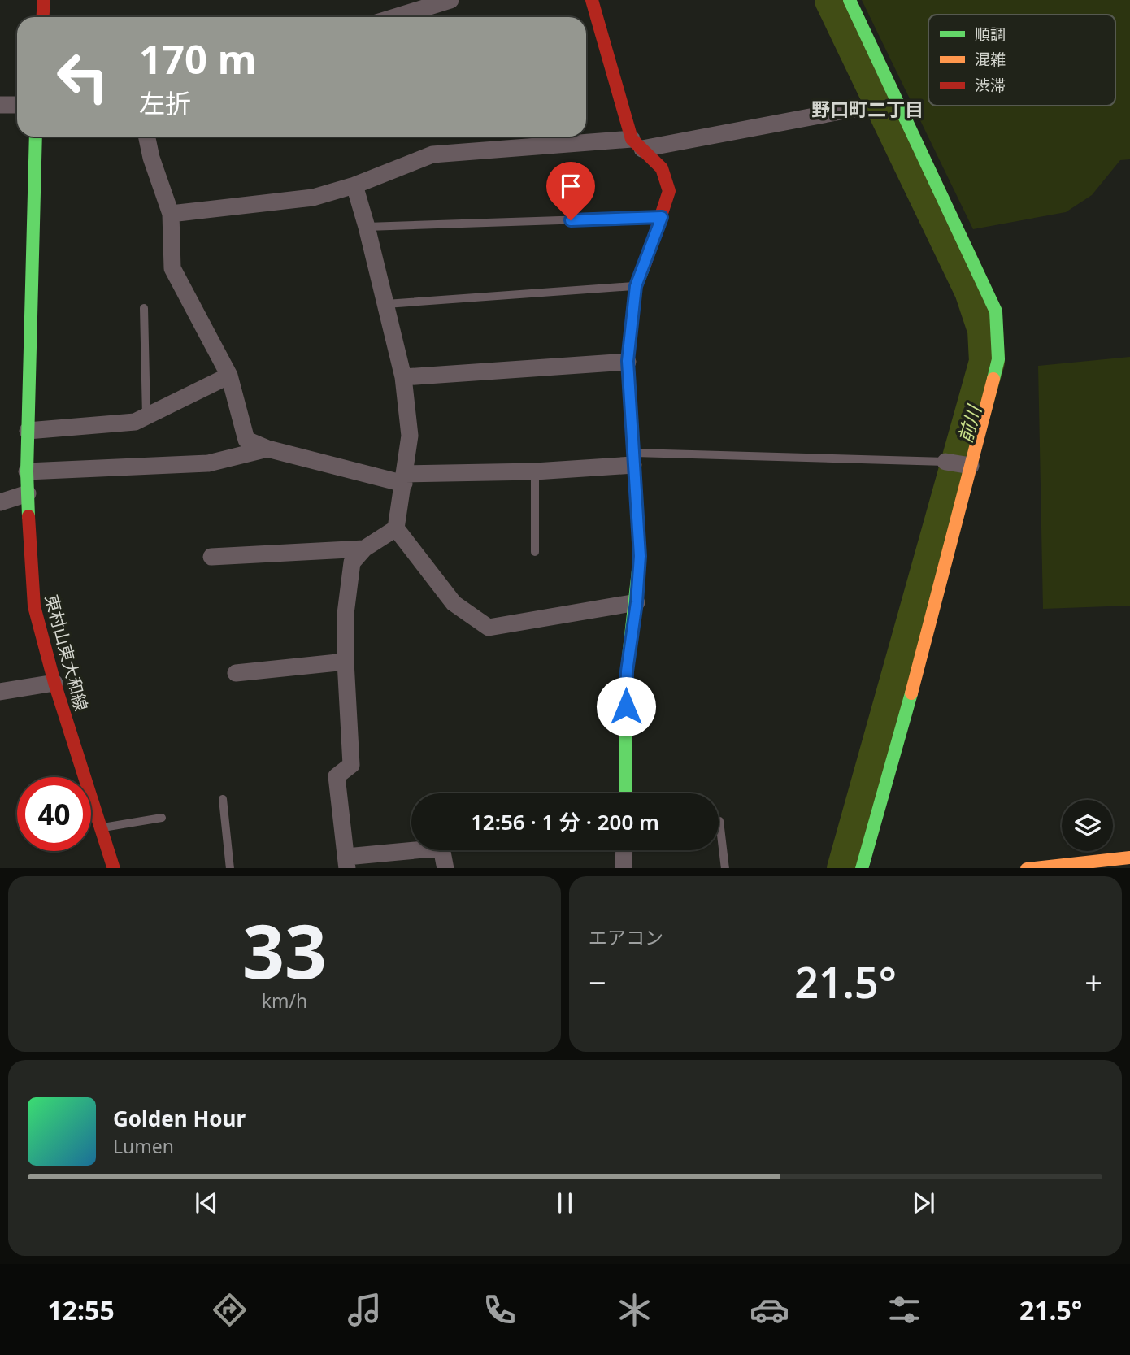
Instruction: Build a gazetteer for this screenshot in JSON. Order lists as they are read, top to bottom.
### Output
{
  "streets": {
    "street": ["東村山東大和線"]
  },
  "districts": ["野口町二丁目"],
  "water": ["前川"],
  "legend": ["順調", "混雑", "渋滞"],
  "page": {
    "turn": ["170 m", "左折"],
    "limit": "40",
    "trip": "12:56 · 1 分 · 200 m",
    "tile": [
      ["33", "km/h"],
      "エアコン"
    ],
    "heat": ["−", "21.5°", "+"],
    "song": ["Golden Hour", "Lumen"],
    "tabs": ["12:55", "21.5°"]
  }
}
